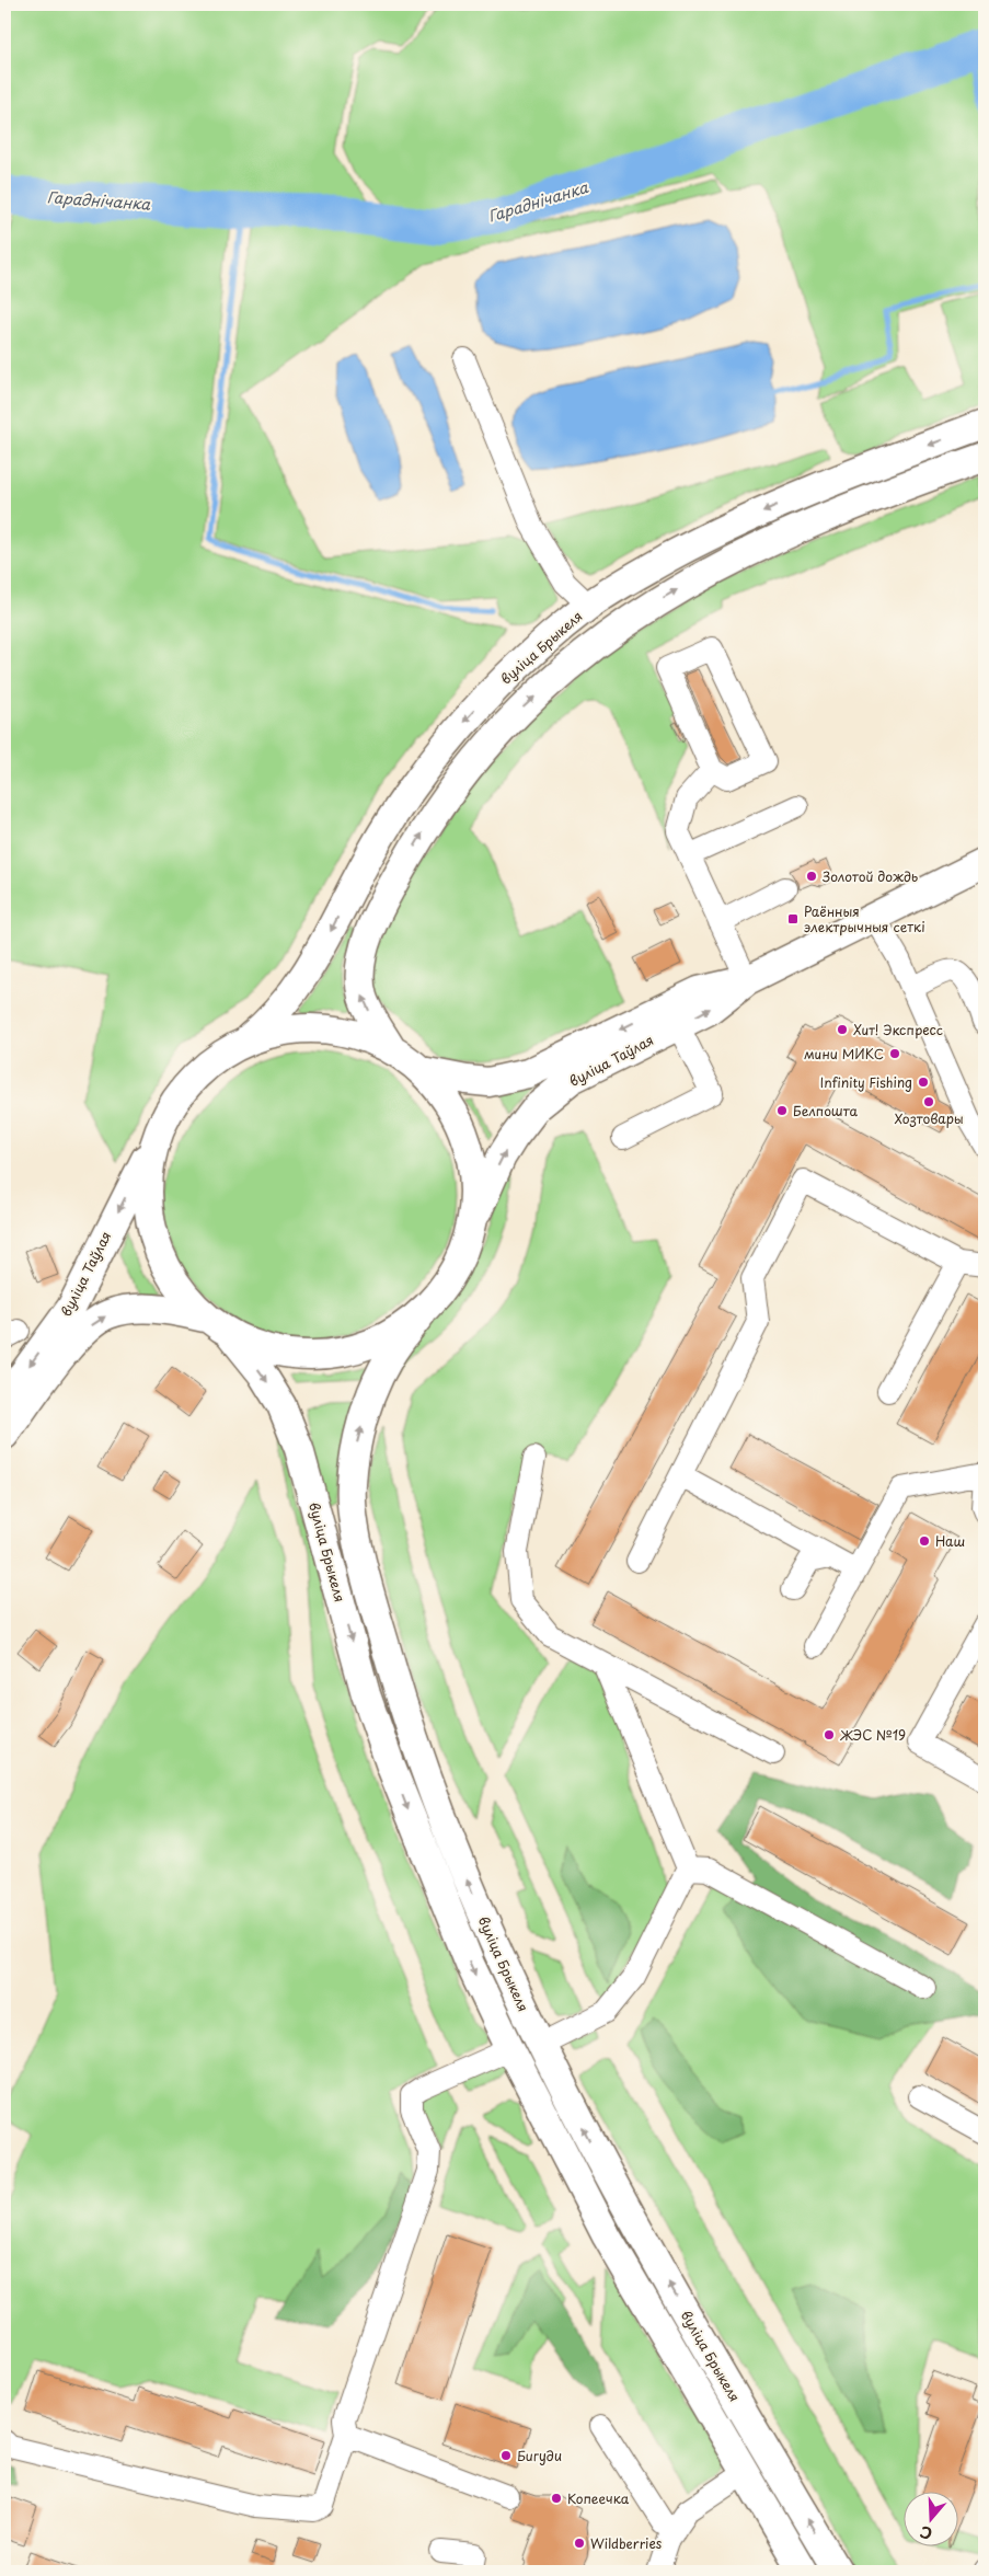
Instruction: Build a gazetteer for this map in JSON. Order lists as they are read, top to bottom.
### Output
{
  "streets": {
    "main road": ["вуліца Брыкеля", "вуліца Таўлая"]
  },
  "water": ["Гараднічанка"],
  "places": {
    "other": [
      "Золотой дождь",
      "Хит! Экспресс",
      "мини МИКС",
      "Infinity Fishing",
      "Хозтовары",
      "Белпошта",
      "Наш",
      "ЖЭС №19",
      "Бигуди",
      "Копеечка",
      "Wildberries"
    ],
    "transit": ["Раённыя электрычныя сеткі"]
  },
  "north": "bottom"
}
